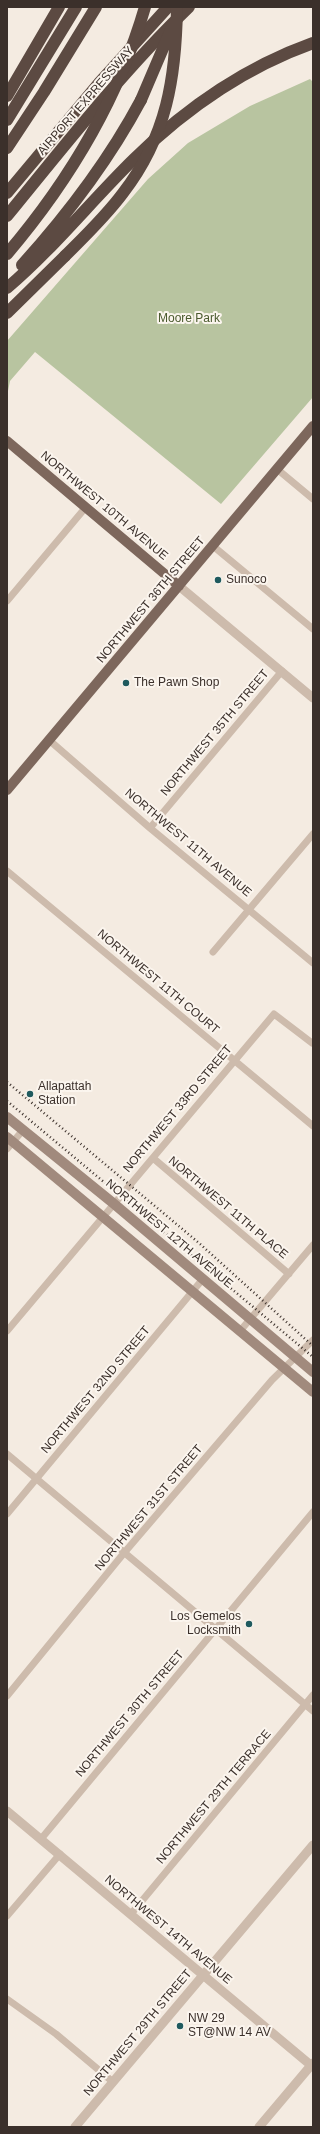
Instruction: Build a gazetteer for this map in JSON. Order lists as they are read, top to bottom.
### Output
{
  "streets": {
    "highway": ["AIRPORT EXPRESSWAY"],
    "main road": ["NORTHWEST 10TH AVENUE", "NORTHWEST 36TH STREET", "NORTHWEST 12TH AVENUE"],
    "street": [
      "NORTHWEST 35TH STREET",
      "NORTHWEST 11TH AVENUE",
      "NORTHWEST 11TH COURT",
      "NORTHWEST 33RD STREET",
      "NORTHWEST 11TH PLACE",
      "NORTHWEST 32ND STREET",
      "NORTHWEST 31ST STREET",
      "NORTHWEST 30TH STREET",
      "NORTHWEST 29TH TERRACE",
      "NORTHWEST 14TH AVENUE",
      "NORTHWEST 29TH STREET"
    ]
  },
  "crossings": [
    ["NORTHWEST 10TH AVENUE", "NORTHWEST 36TH STREET"],
    ["NORTHWEST 10TH AVENUE", "NORTHWEST 35TH STREET"],
    ["NORTHWEST 36TH STREET", "NORTHWEST 11TH AVENUE"],
    ["NORTHWEST 35TH STREET", "NORTHWEST 11TH AVENUE"],
    ["NORTHWEST 11TH COURT", "NORTHWEST 33RD STREET"],
    ["NORTHWEST 33RD STREET", "NORTHWEST 11TH PLACE"],
    ["NORTHWEST 33RD STREET", "NORTHWEST 12TH AVENUE"],
    ["NORTHWEST 12TH AVENUE", "NORTHWEST 32ND STREET"],
    ["NORTHWEST 12TH AVENUE", "NORTHWEST 31ST STREET"],
    ["NORTHWEST 30TH STREET", "NORTHWEST 14TH AVENUE"],
    ["NORTHWEST 29TH TERRACE", "NORTHWEST 14TH AVENUE"],
    ["NORTHWEST 14TH AVENUE", "NORTHWEST 29TH STREET"]
  ],
  "parks": ["Moore Park"],
  "places": [
    "Sunoco",
    "The Pawn Shop",
    "Allapattah Station",
    "Los Gemelos Locksmith",
    "NW 29 ST@NW 14 AV"
  ]
}
